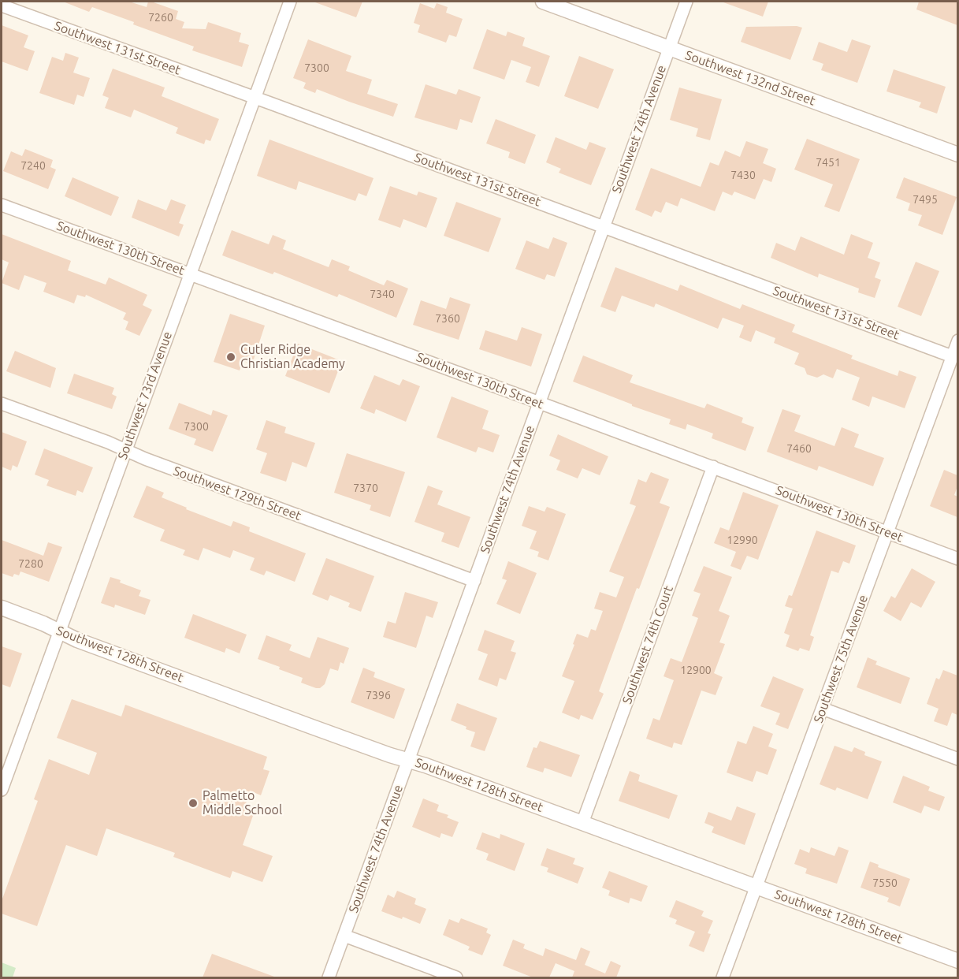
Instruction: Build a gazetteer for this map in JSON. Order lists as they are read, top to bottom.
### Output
{
  "streets": {
    "street": [
      "Southwest 131st Street",
      "Southwest 132nd Street",
      "Southwest 74th Avenue",
      "Southwest 130th Street",
      "Southwest 73rd Avenue",
      "Southwest 129th Street",
      "Southwest 74th Court",
      "Southwest 128th Street",
      "Southwest 75th Avenue"
    ]
  },
  "crossings": [
    ["Southwest 131st Street", "Southwest 74th Avenue"],
    ["Southwest 131st Street", "Southwest 73rd Avenue"],
    ["Southwest 131st Street", "Southwest 75th Avenue"],
    ["Southwest 132nd Street", "Southwest 74th Avenue"],
    ["Southwest 74th Avenue", "Southwest 130th Street"],
    ["Southwest 74th Avenue", "Southwest 129th Street"],
    ["Southwest 74th Avenue", "Southwest 128th Street"],
    ["Southwest 130th Street", "Southwest 73rd Avenue"],
    ["Southwest 130th Street", "Southwest 74th Court"],
    ["Southwest 130th Street", "Southwest 75th Avenue"],
    ["Southwest 73rd Avenue", "Southwest 129th Street"],
    ["Southwest 73rd Avenue", "Southwest 128th Street"],
    ["Southwest 74th Court", "Southwest 128th Street"],
    ["Southwest 128th Street", "Southwest 75th Avenue"]
  ],
  "places": ["Cutler Ridge Christian Academy", "Palmetto Middle School"],
  "house_numbers": [
    "7260",
    "7300",
    "7451",
    "7240",
    "7430",
    "7495",
    "7340",
    "7360",
    "7300",
    "7460",
    "7370",
    "12990",
    "7280",
    "12900",
    "7396",
    "7550"
  ]
}
